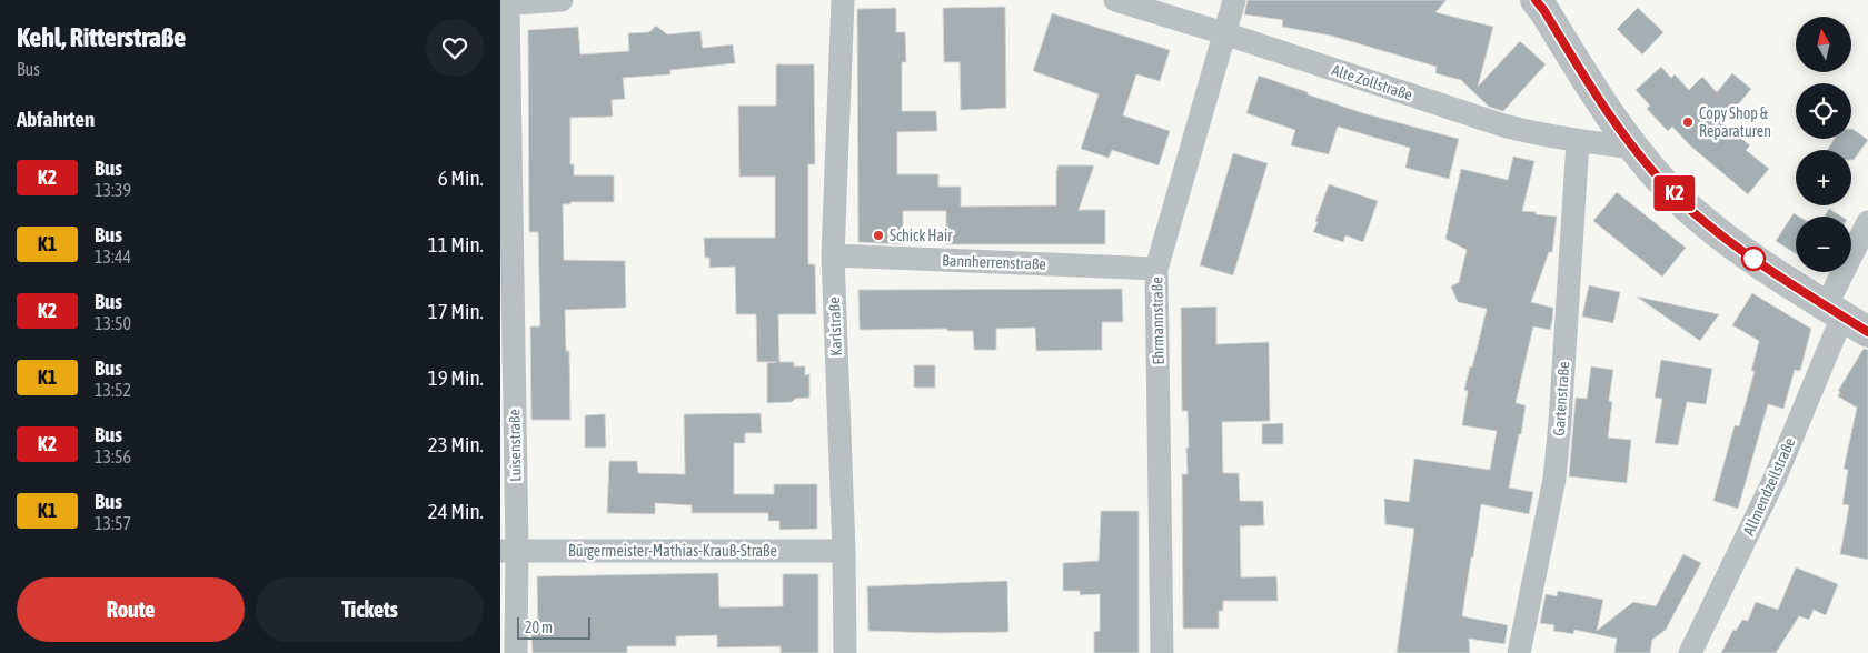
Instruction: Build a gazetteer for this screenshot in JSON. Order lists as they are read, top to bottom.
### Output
{
  "streets": {
    "street": [
      "Alte Zollstraße",
      "Bannherrenstraße",
      "Ehrmannstraße",
      "Karlstraße",
      "Gartenstraße",
      "Luisenstraße",
      "Allmendzeilstraße",
      "Bürgermeister-Mathias-Krauß-Straße"
    ]
  },
  "crossings": [
    ["Alte Zollstraße", "Ehrmannstraße"],
    ["Alte Zollstraße", "Gartenstraße"],
    ["Bannherrenstraße", "Ehrmannstraße"],
    ["Bannherrenstraße", "Karlstraße"],
    ["Karlstraße", "Bürgermeister-Mathias-Krauß-Straße"],
    ["Luisenstraße", "Bürgermeister-Mathias-Krauß-Straße"]
  ],
  "places": ["Copy Shop & Reparaturen", "Schick Hair"],
  "lines": ["bus line K2"],
  "scale_bar": "20 m",
  "north": "top",
  "page": {
    "heading": [
      ["Kehl, Ritterstraße", "Bus"],
      "Abfahrten"
    ],
    "on_map": "K2",
    "map_buttons": ["+", "−"],
    "list": [
      {
        "mark": "K2",
        "name": "Bus",
        "note": "13:39",
        "value": "6 Min."
      },
      {
        "mark": "K1",
        "name": "Bus",
        "note": "13:44",
        "value": "11 Min."
      },
      {
        "mark": "K2",
        "name": "Bus",
        "note": "13:50",
        "value": "17 Min."
      },
      {
        "mark": "K1",
        "name": "Bus",
        "note": "13:52",
        "value": "19 Min."
      },
      {
        "mark": "K2",
        "name": "Bus",
        "note": "13:56",
        "value": "23 Min."
      },
      {
        "mark": "K1",
        "name": "Bus",
        "note": "13:57",
        "value": "24 Min."
      }
    ],
    "buttons": ["Route", "Tickets"],
    "scale": "20 m"
  }
}
